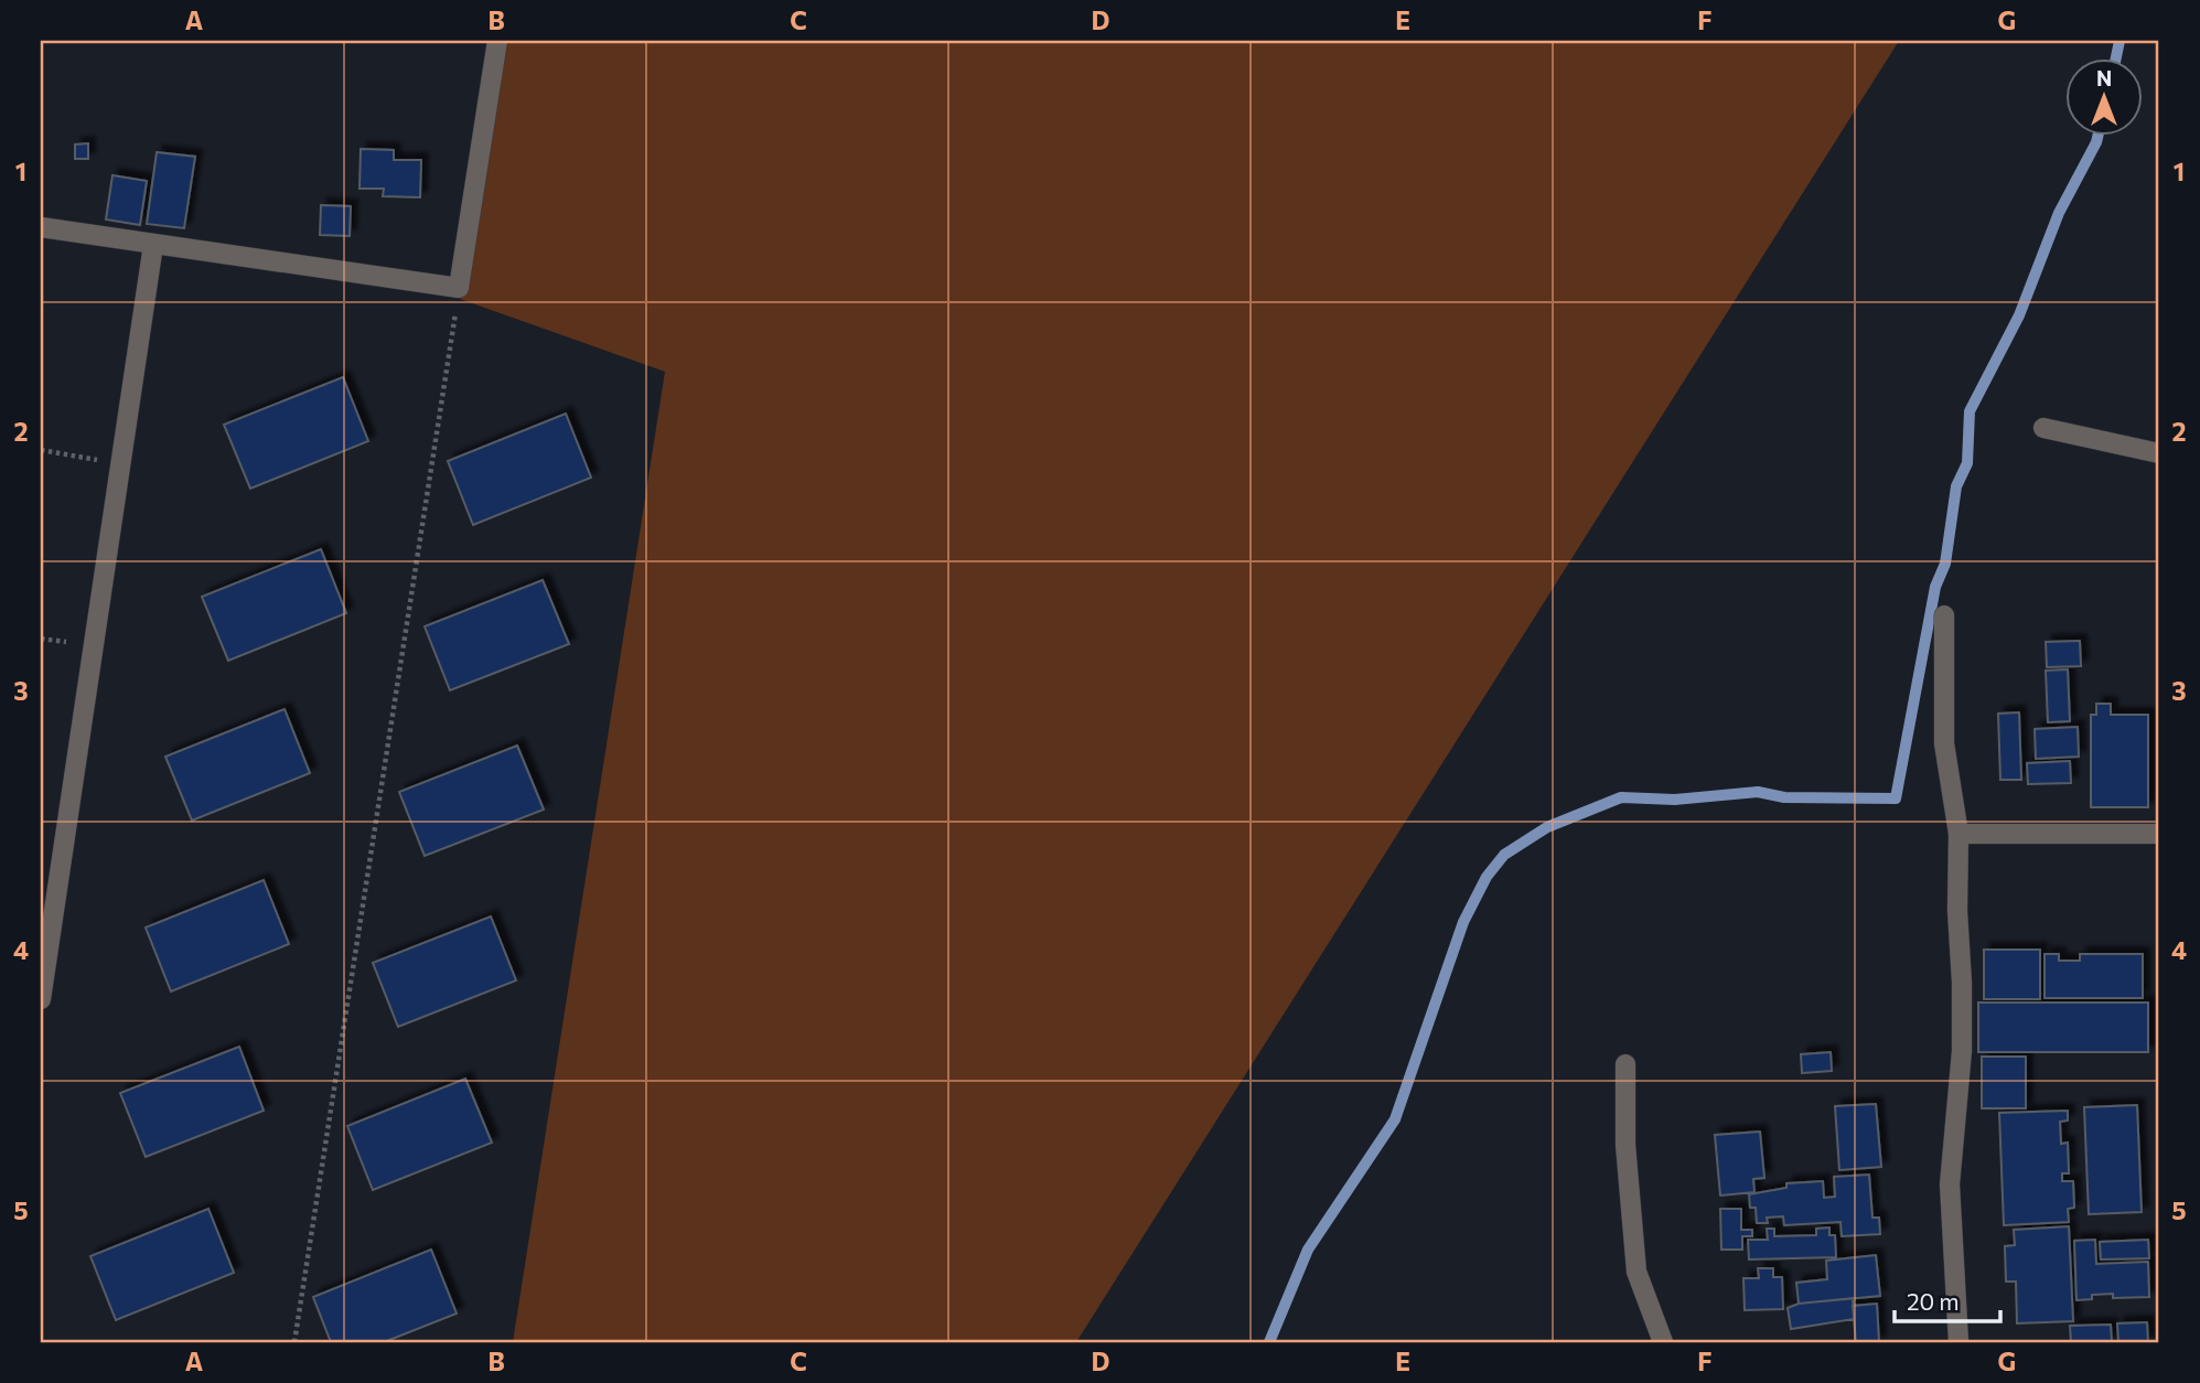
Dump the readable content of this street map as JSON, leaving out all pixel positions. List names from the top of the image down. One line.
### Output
{"scale_bar":"20 m","north":"top","grid":{"columns":["A","B","C","D","E","F","G"],"rows":["1","2","3","4","5"]}}
